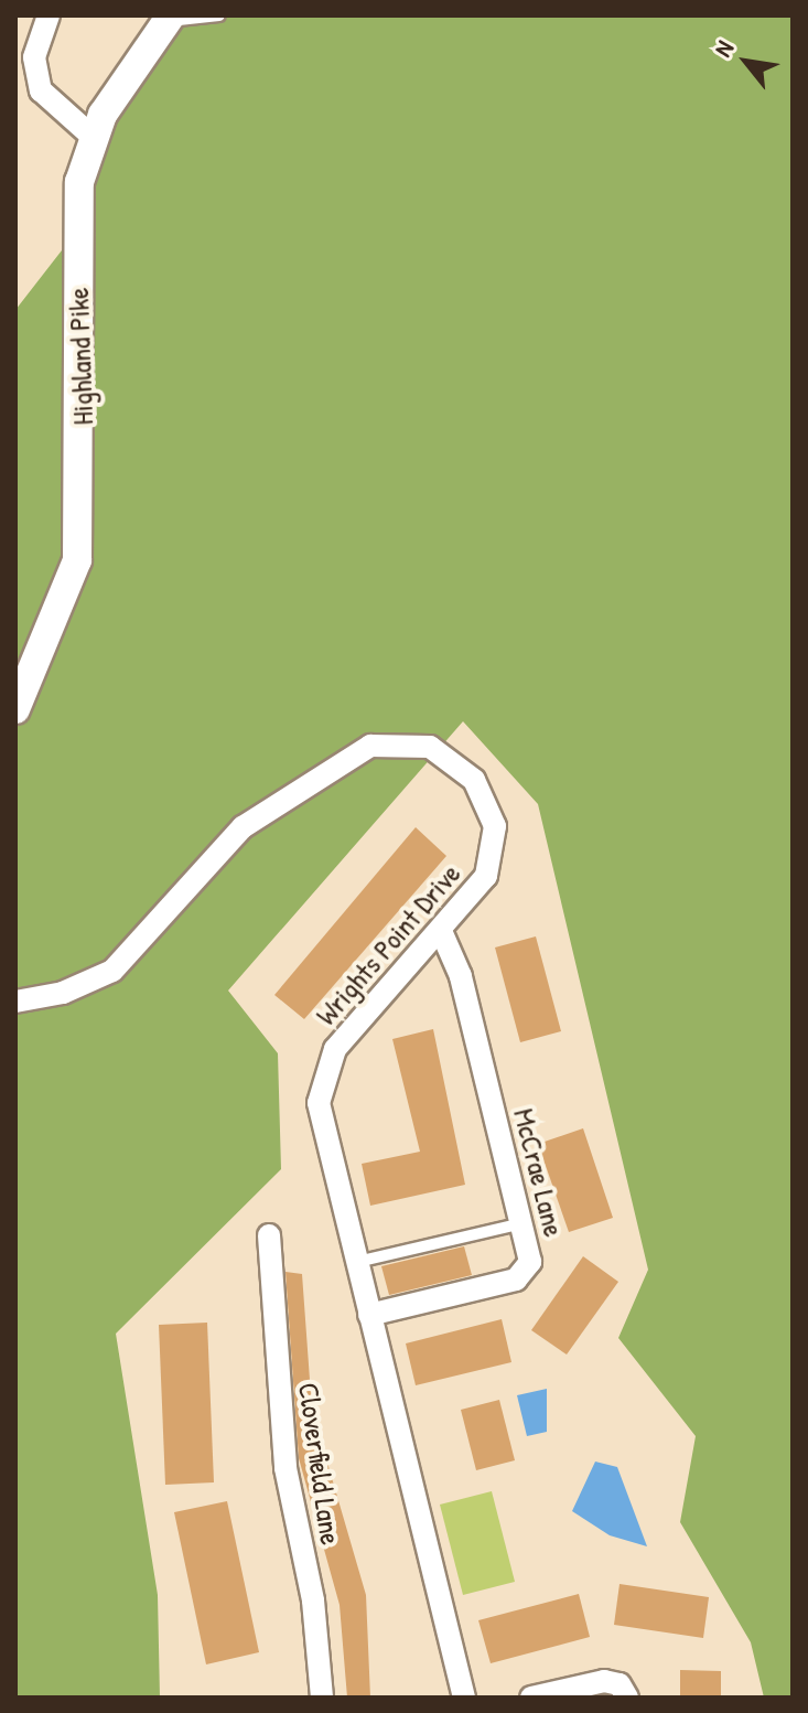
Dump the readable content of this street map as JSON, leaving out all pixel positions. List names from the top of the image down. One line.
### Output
{"streets":{"street":["Highland Pike","Wrights Point Drive","McCrae Lane","Cloverfield Lane"]},"crossings":[["Wrights Point Drive","McCrae Lane"]],"north":"top left"}
